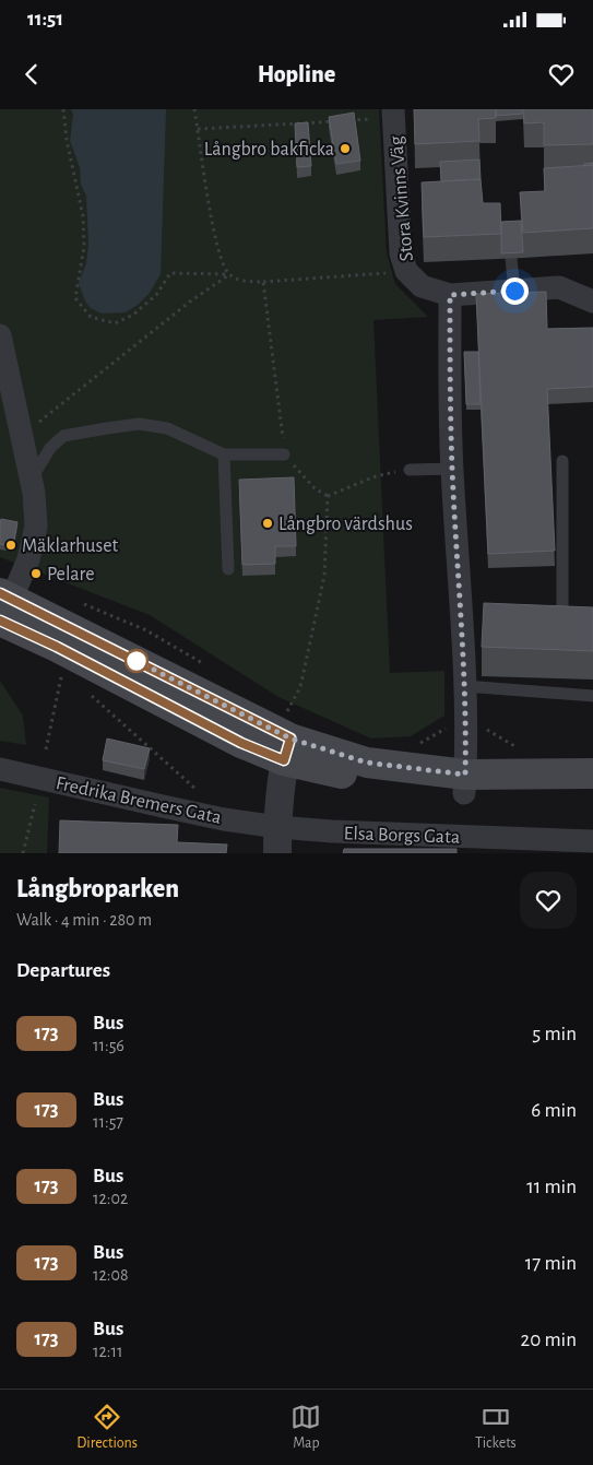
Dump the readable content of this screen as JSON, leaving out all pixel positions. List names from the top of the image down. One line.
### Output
{"streets":{"street":["Stora Kvinns Väg","Fredrika Bremers Gata","Elsa Borgs Gata"]},"crossings":[["Fredrika Bremers Gata","Elsa Borgs Gata"]],"places":["Långbro bakficka","Långbro värdshus","Mäklarhuset","Pelare"],"lines":["bus line 173"],"page":{"status":"11:51","header":"Hopline","heading":[["Långbroparken","Walk · 4 min · 280 m"],"Departures"],"list":[{"mark":"173","name":"Bus","note":"11:56","value":"5 min"},{"mark":"173","name":"Bus","note":"11:57","value":"6 min"},{"mark":"173","name":"Bus","note":"12:02","value":"11 min"},{"mark":"173","name":"Bus","note":"12:08","value":"17 min"},{"mark":"173","name":"Bus","note":"12:11","value":"20 min"}],"tabs":["Directions","Map","Tickets"]}}
